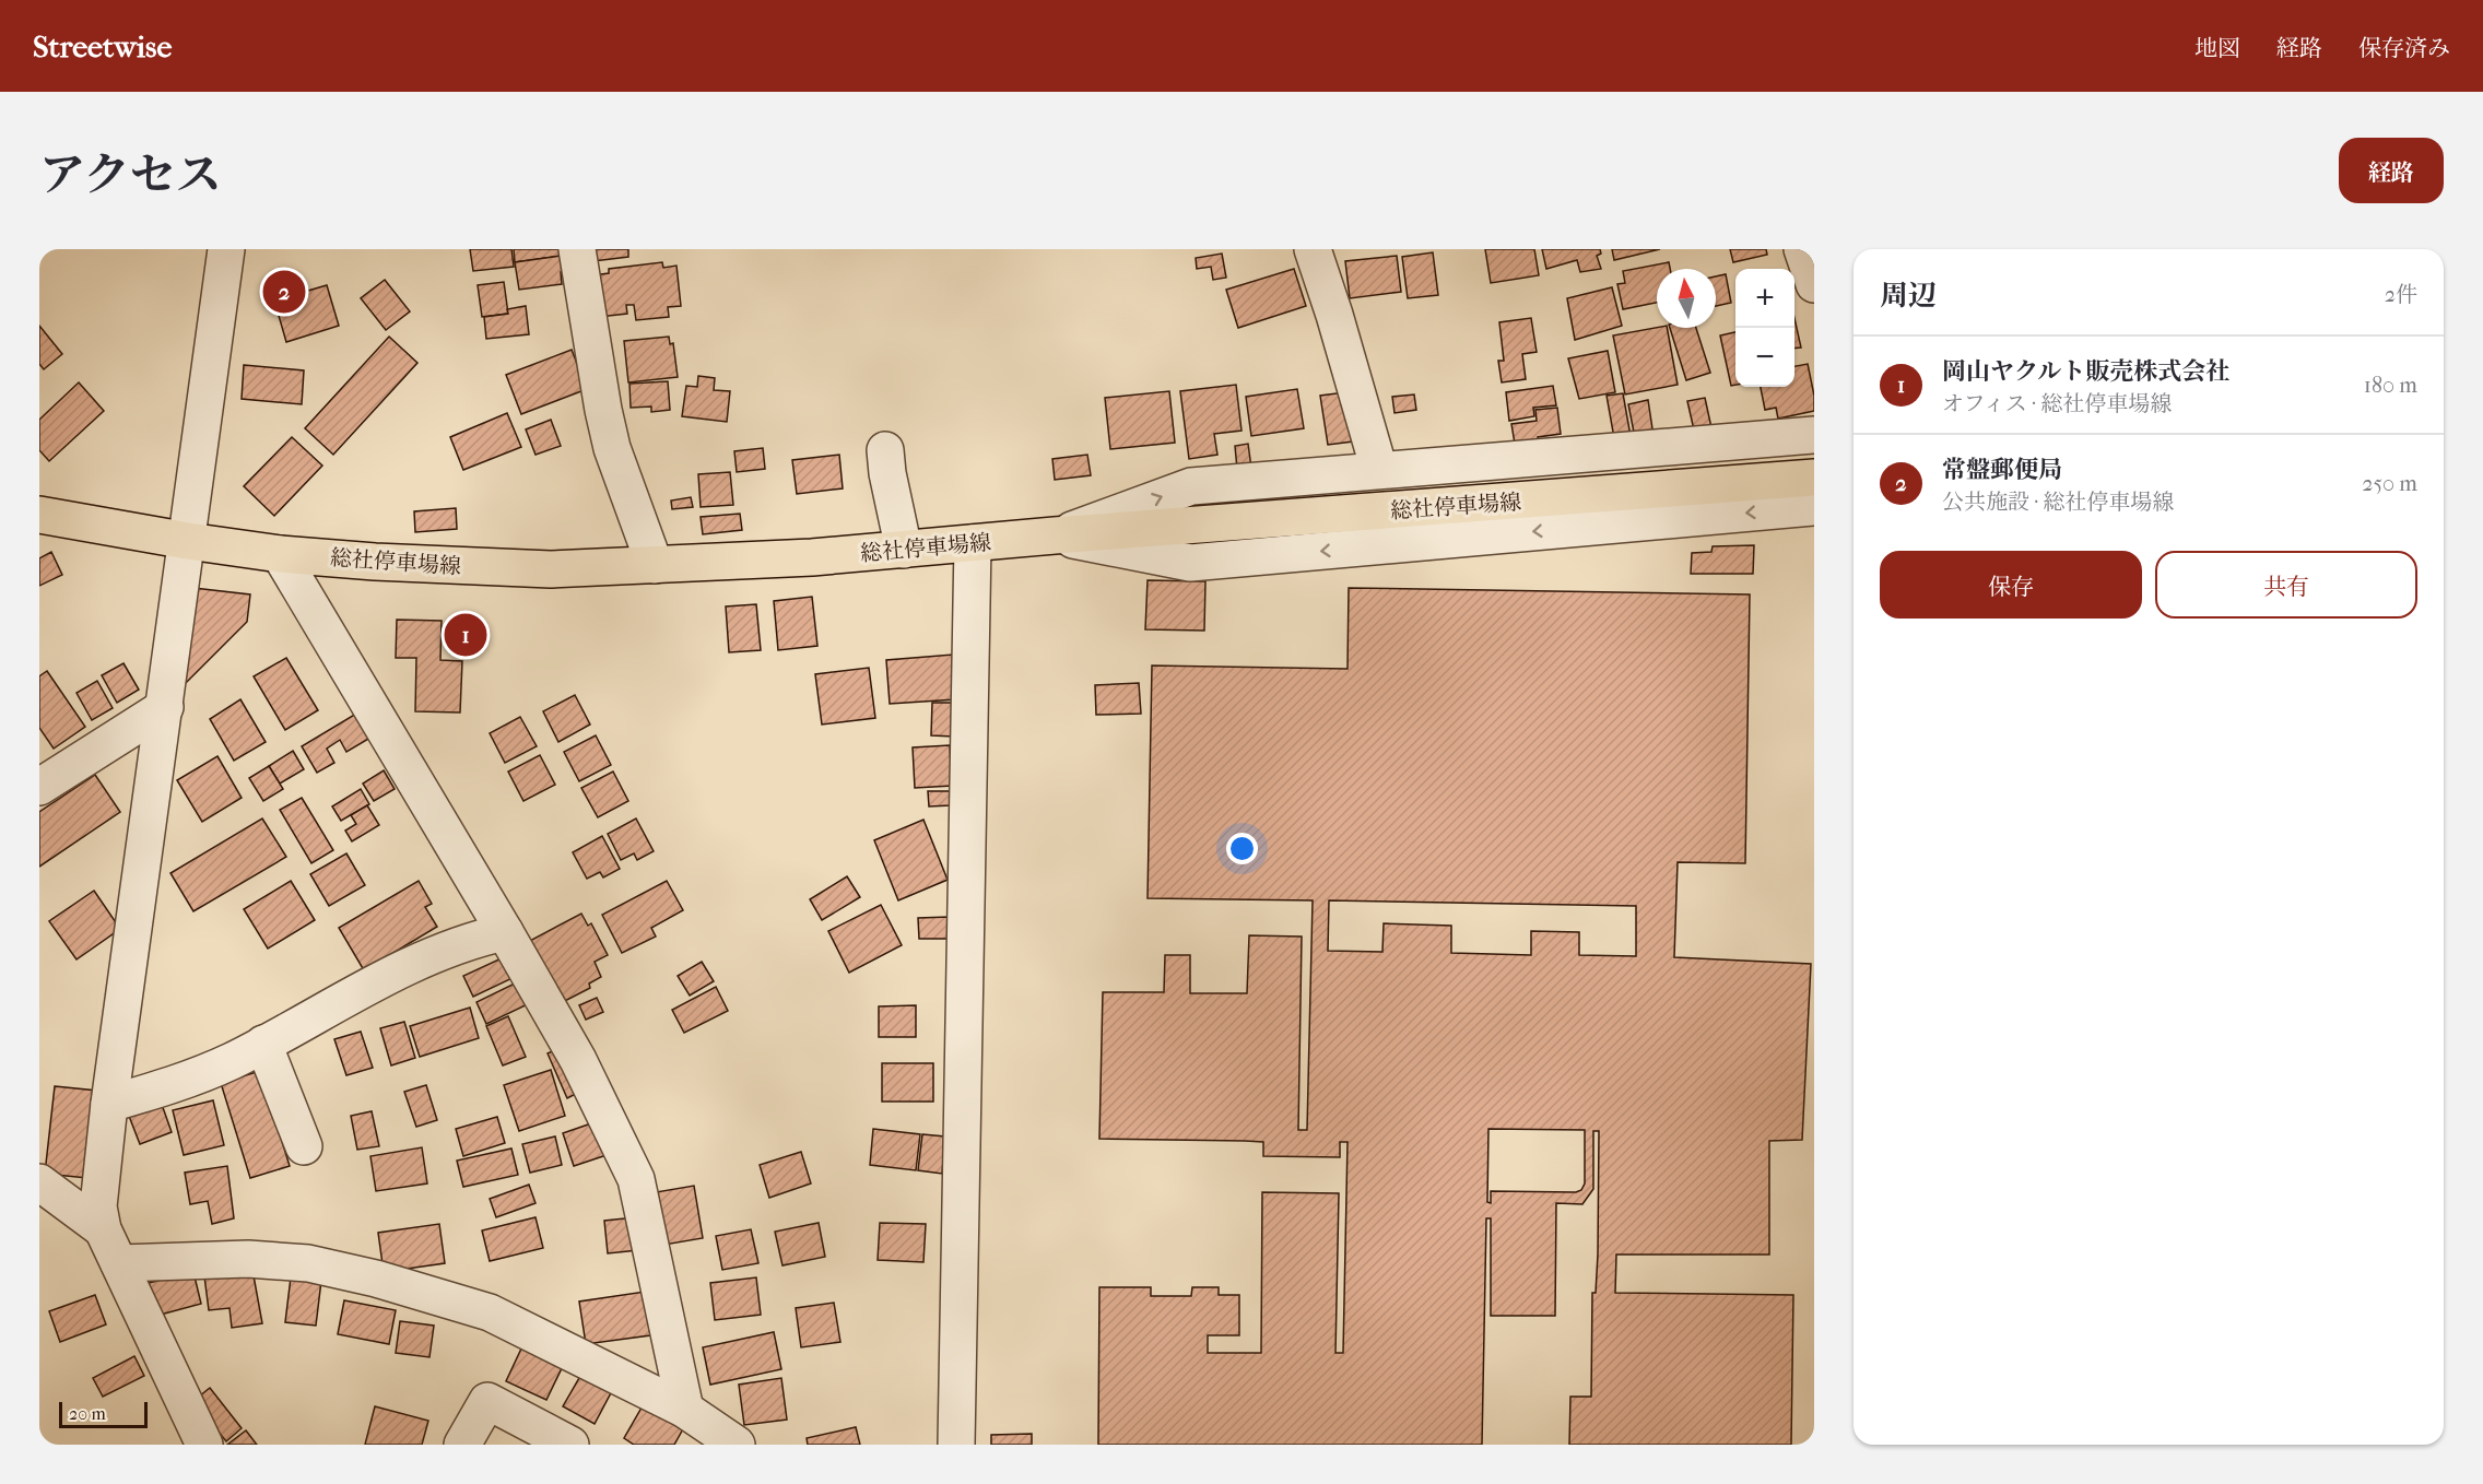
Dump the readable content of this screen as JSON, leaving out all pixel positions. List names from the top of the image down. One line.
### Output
{"streets":{"main road":["総社停車場線"]},"scale_bar":"20 m","north":"top","page":{"header":"Streetwise","nav":["地図","経路","保存済み"],"title":"アクセス","buttons":["経路",["保存","共有"]],"heading":["周辺","2件"],"pins":["2","1"],"map_buttons":["+","−"],"list":[{"mark":"1","name":"岡山ヤクルト販売株式会社","note":"オフィス · 総社停車場線","value":"180 m"},{"mark":"2","name":"常盤郵便局","note":"公共施設 · 総社停車場線","value":"250 m"}],"scale":"20 m"}}
